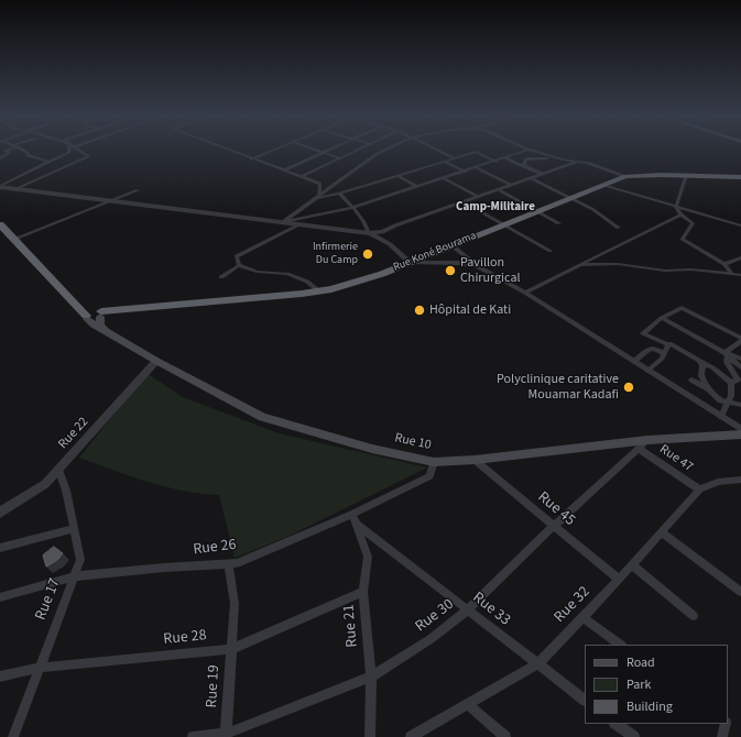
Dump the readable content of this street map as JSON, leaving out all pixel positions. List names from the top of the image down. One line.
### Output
{"streets":{"highway":["Rue Koné Bourama"],"main road":["Rue 10"],"street":["Rue 22","Rue 47","Rue 45","Rue 26","Rue 17","Rue 32","Rue 33","Rue 30","Rue 21","Rue 28","Rue 19"]},"crossings":[["Rue Koné Bourama","Rue 10"],["Rue 22","Rue 10"],["Rue 22","Rue 17"],["Rue 10","Rue 45"],["Rue 10","Rue 26"],["Rue 10","Rue 30"],["Rue 47","Rue 32"],["Rue 47","Rue 30"],["Rue 45","Rue 32"],["Rue 45","Rue 30"],["Rue 26","Rue 17"],["Rue 26","Rue 21"],["Rue 26","Rue 19"],["Rue 17","Rue 28"],["Rue 32","Rue 33"],["Rue 33","Rue 30"],["Rue 33","Rue 21"],["Rue 30","Rue 21"],["Rue 30","Rue 19"],["Rue 21","Rue 28"],["Rue 28","Rue 19"]],"districts":["Camp-Militaire"],"places":["Infirmerie Du Camp","Pavillon Chirurgical","Hôpital de Kati","Polyclinique caritative Mouamar Kadafi"],"legend":["Road","Park","Building"]}
